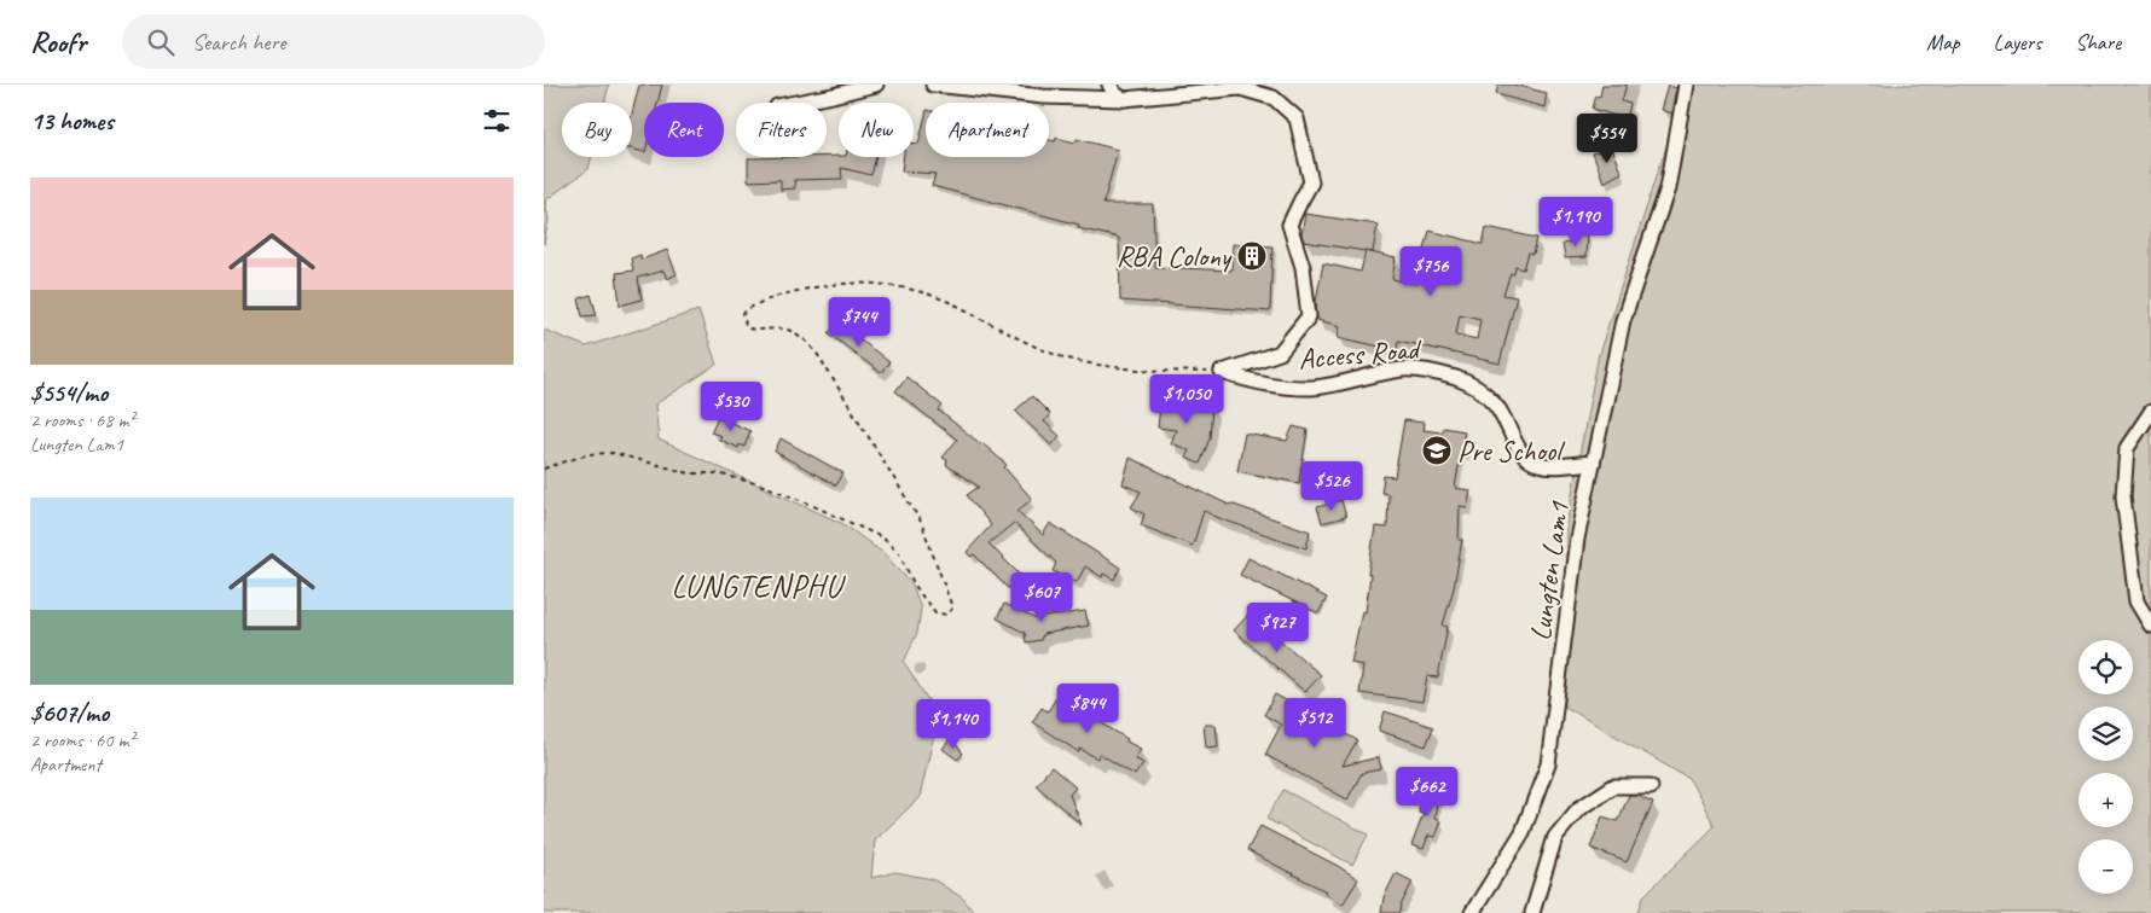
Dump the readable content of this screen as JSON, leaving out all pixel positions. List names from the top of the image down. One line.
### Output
{"streets":{"street":["Access Road","Lungten Lam1"]},"crossings":[["Access Road","Lungten Lam1"]],"districts":["LUNGTENPHU"],"places":{"building":["RBA Colony"],"school or university":["Pre School"]},"page":{"header":"Roofr","search":"Search here","nav":["Map","Layers","Share"],"heading":"13 homes","chip":["Buy","Rent","Filters","New","Apartment"],"price":["$554","$1,190","$756","$744","$1,050","$530","$526","$607","$927","$844","$512","$1,140","$662"],"list":[{"name":"$554/mo","note":"2 rooms · 68 m² · Lungten Lam1"},{"name":"$607/mo","note":"2 rooms · 60 m² · Apartment"}],"map_buttons":["+","−"]}}
